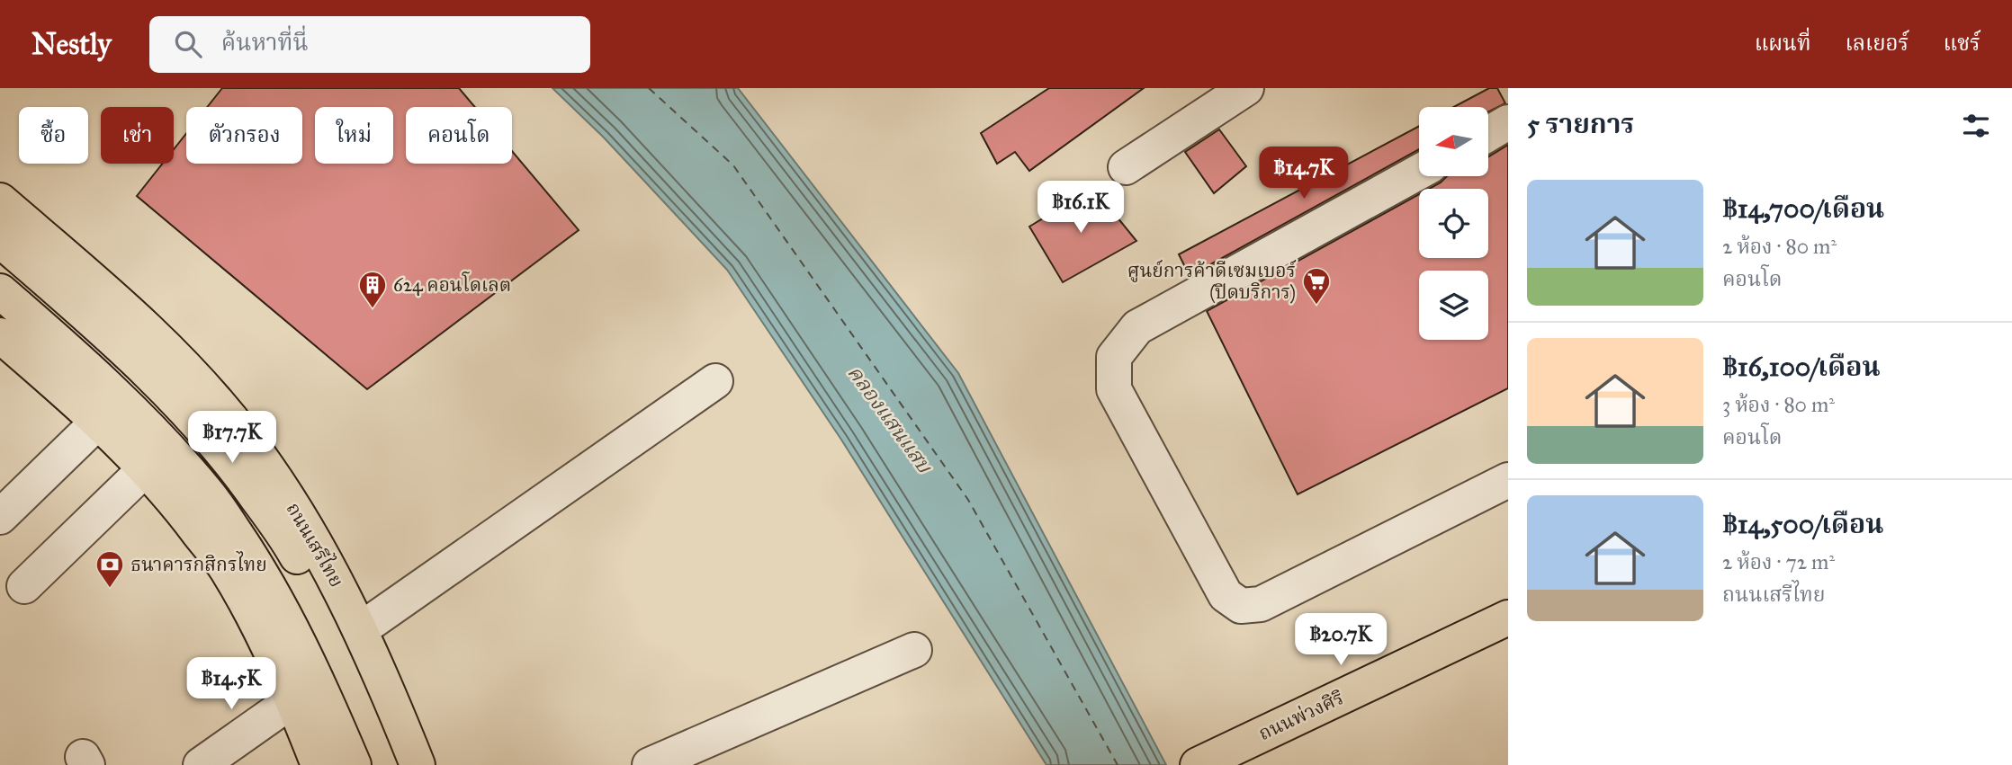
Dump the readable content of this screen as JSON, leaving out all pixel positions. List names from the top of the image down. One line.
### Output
{"streets":{"main road":["ถนนเสรีไทย","ถนนพ่วงศิริ"]},"water":["คลองแสนแสบ"],"places":{"supermarket":["ศูนย์การค้าดีเซมเบอร์ (ปิดบริการ)"],"building":["624 คอนโดเลต"],"bank":["ธนาคารกสิกรไทย"]},"north":"left","page":{"header":"Nestly","search":"ค้นหาที่นี่","nav":["แผนที่","เลเยอร์","แชร์"],"heading":"5 รายการ","chip":["ซื้อ","เช่า","ตัวกรอง","ใหม่","คอนโด"],"price":["฿14.7K","฿16.1K","฿17.7K","฿20.7K","฿14.5K"],"list":[{"name":"฿14,700/เดือน","note":"2 ห้อง · 80 m² · คอนโด"},{"name":"฿16,100/เดือน","note":"3 ห้อง · 80 m² · คอนโด"},{"name":"฿14,500/เดือน","note":"2 ห้อง · 72 m² · ถนนเสรีไทย"}]}}
